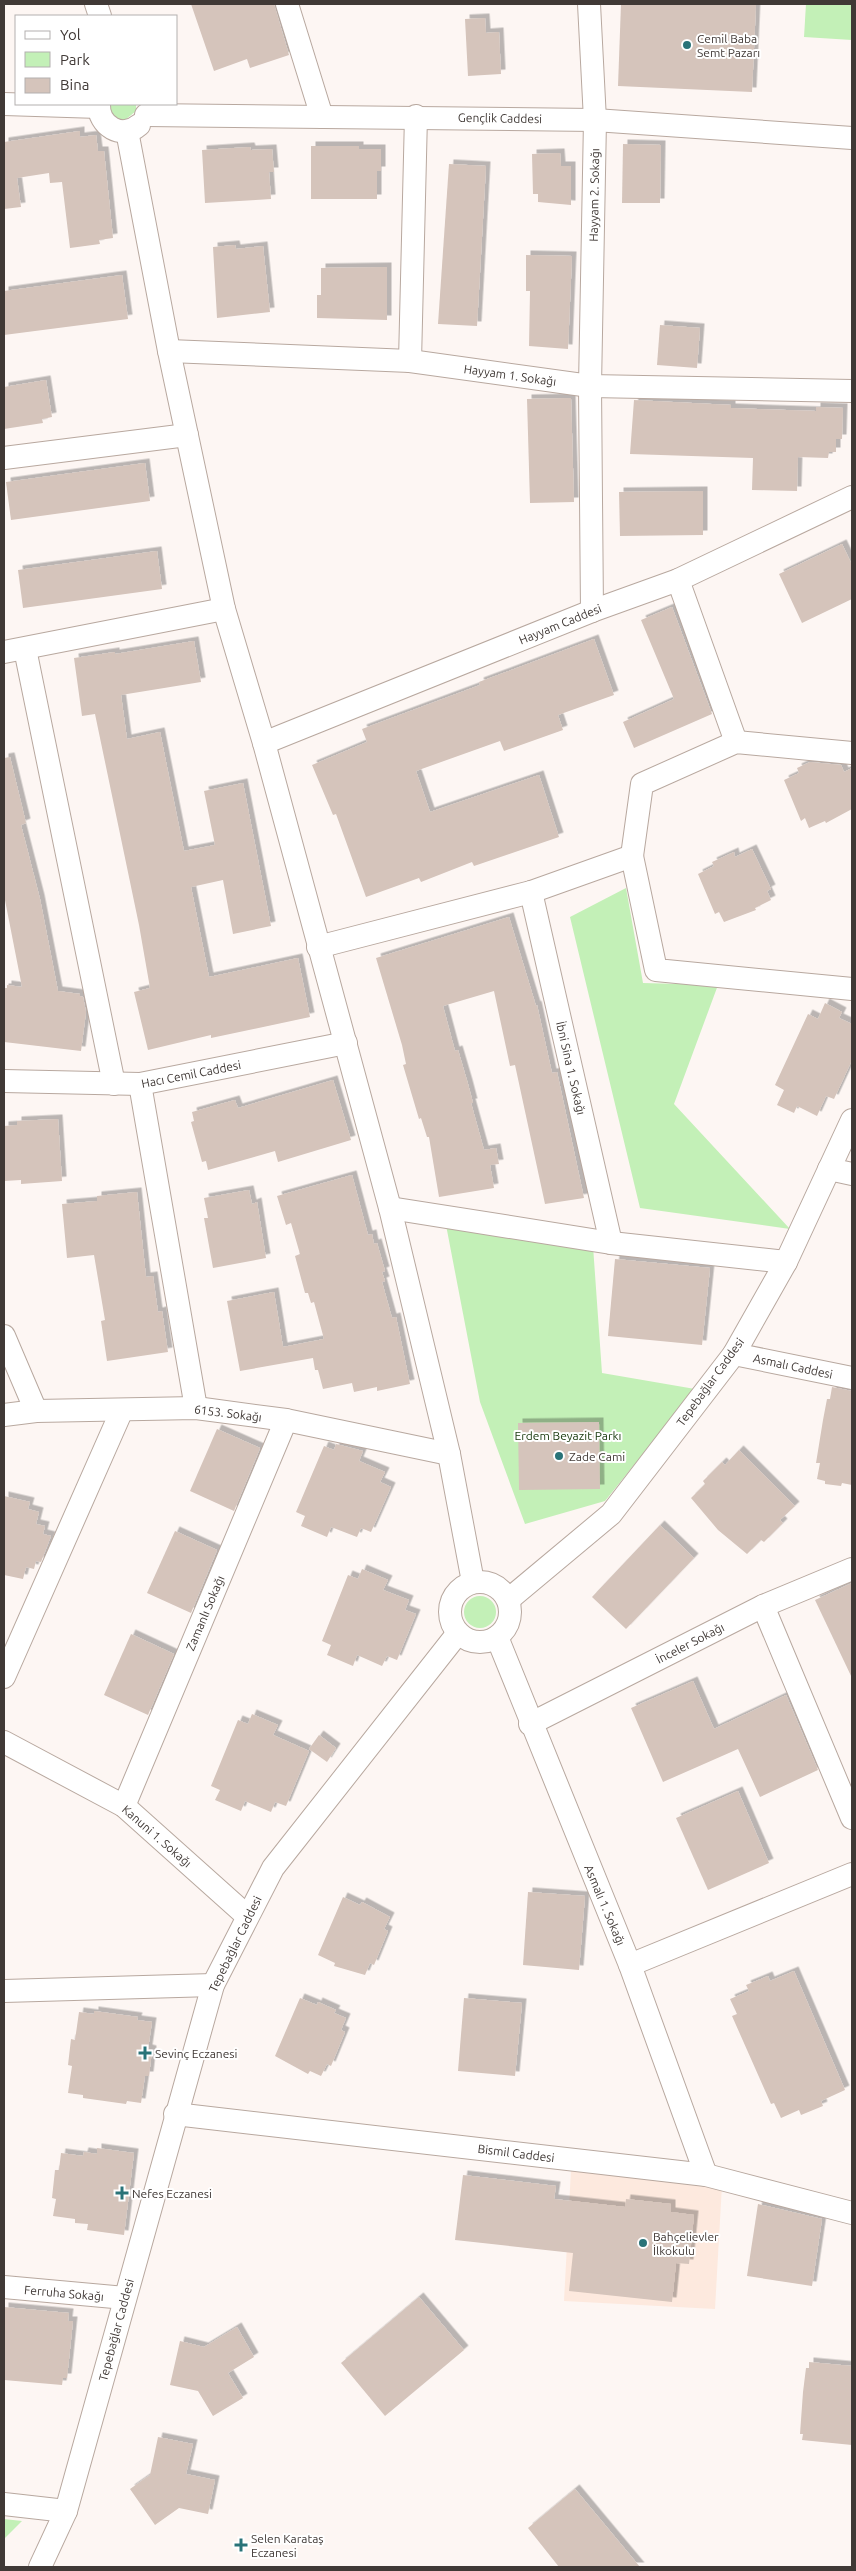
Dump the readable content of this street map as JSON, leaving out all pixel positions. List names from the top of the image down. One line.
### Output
{"streets":{"street":["Gençlik Caddesi","Hayyam 2. Sokağı","Hayyam 1. Sokağı","Hayyam Caddesi","İbni Sina 1. Sokağı","Hacı Cemil Caddesi","Asmalı Caddesi","Tepebağlar Caddesi","6153. Sokağı","Zamanlı Sokağı","İnceler Sokağı","Kanuni 1. Sokağı","Asmalı 1. Sokağı","Bismil Caddesi","Ferruha Sokağı"]},"crossings":[["Gençlik Caddesi","Hayyam 2. Sokağı"],["Hayyam 2. Sokağı","Hayyam 1. Sokağı"],["Hayyam 2. Sokağı","Hayyam Caddesi"],["Asmalı Caddesi","Tepebağlar Caddesi"],["Tepebağlar Caddesi","Kanuni 1. Sokağı"],["Tepebağlar Caddesi","Asmalı 1. Sokağı"],["Tepebağlar Caddesi","Bismil Caddesi"],["Tepebağlar Caddesi","Ferruha Sokağı"],["6153. Sokağı","Zamanlı Sokağı"],["Zamanlı Sokağı","Kanuni 1. Sokağı"],["İnceler Sokağı","Asmalı 1. Sokağı"],["Asmalı 1. Sokağı","Bismil Caddesi"]],"parks":["Erdem Beyazit Parkı"],"places":{"other":["Cemil Baba Semt Pazarı","Zade Cami","Bahçelievler İlkokulu"],"health":["Sevinç Eczanesi","Nefes Eczanesi","Selen Karataş Eczanesi"]},"legend":["Yol","Park","Bina"]}
